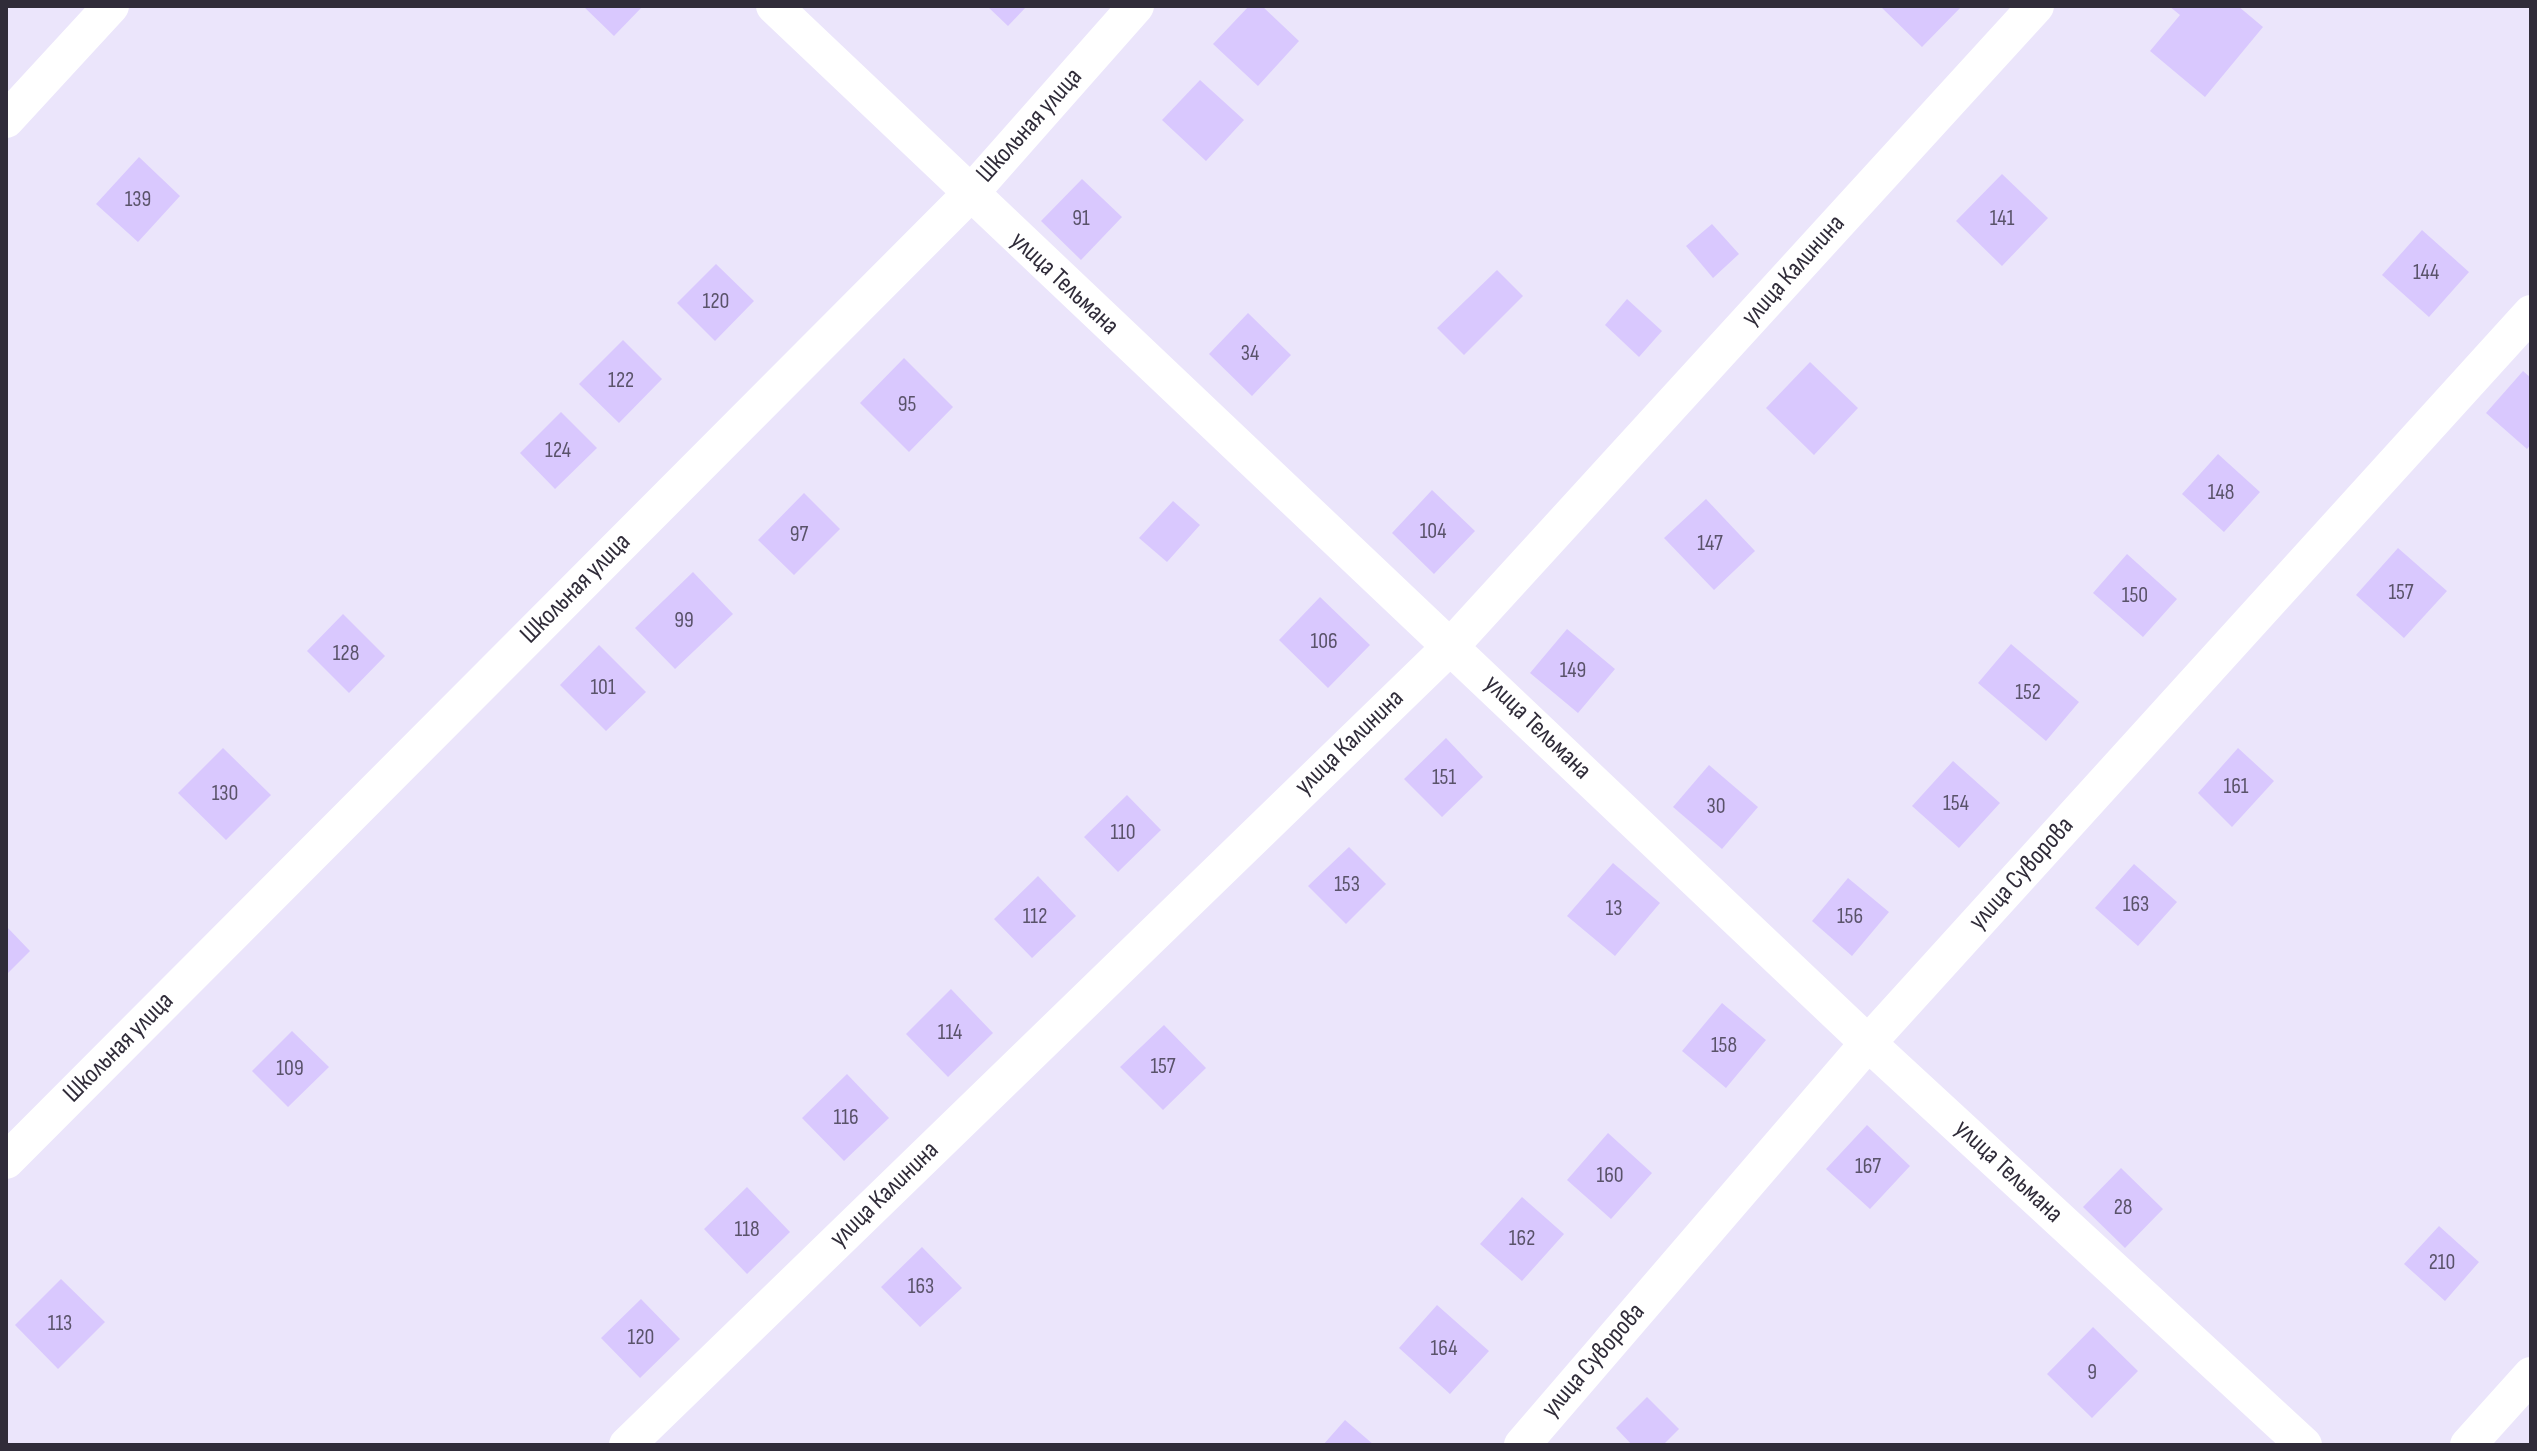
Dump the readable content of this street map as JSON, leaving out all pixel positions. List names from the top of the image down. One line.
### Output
{"streets":{"street":["Школьная улица","улица Калинина","улица Тельмана","улица Суворова"]},"crossings":[["Школьная улица","улица Тельмана"],["улица Калинина","улица Тельмана"],["улица Тельмана","улица Суворова"]],"house_numbers":["139","91","141","144","120","34","122","95","124","148","104","97","147","157","150","99","106","128","149","101","152","151","161","130","154","30","110","153","163","13","112","156","114","158","157","109","116","167","160","28","118","162","210","163","113","120","164","9"]}
